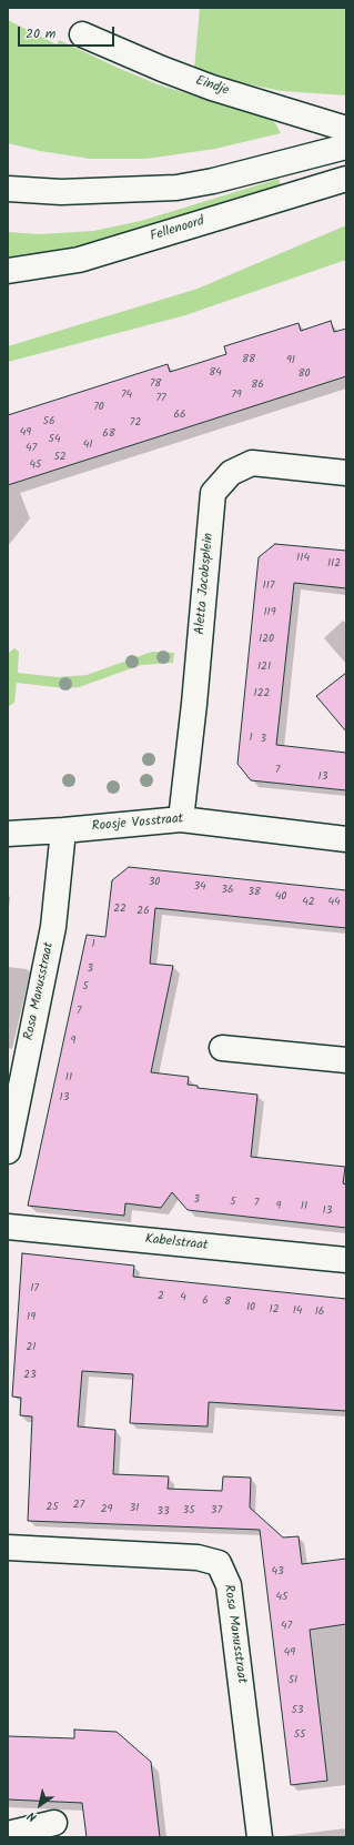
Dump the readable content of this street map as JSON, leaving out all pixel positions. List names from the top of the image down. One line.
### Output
{"streets":{"street":["Eindje","Fellenoord","Aletta Jacobsplein","Roosje Vosstraat","Rosa Manusstraat","Kabelstraat"]},"crossings":[["Aletta Jacobsplein","Roosje Vosstraat"],["Roosje Vosstraat","Rosa Manusstraat"]],"house_numbers":["88","91","84","80","78","86","74","79","77","70","66","56","72","49","68","54","41","47","52","45","114","112","117","119","120","121","122","1","3","7","13","30","34","36","38","40","42","44","22","26","1","3","5","7","9","11","13","3","5","7","9","11","13","17","2","4","6","8","10","12","14","16","19","21","23","27","25","31","29","35","37","33","43","45","47","49","51","53","55"],"scale_bar":"20 m","north":"bottom left"}
